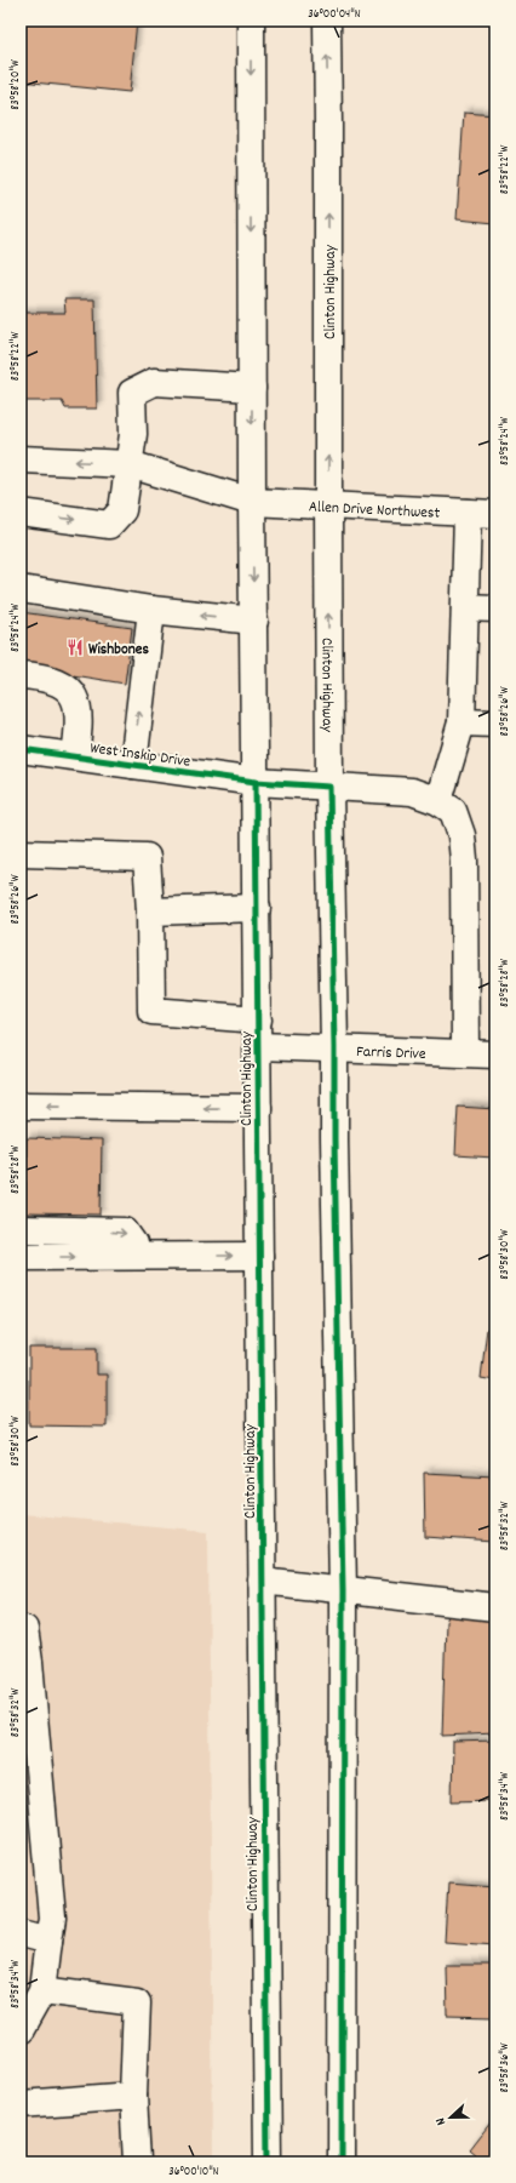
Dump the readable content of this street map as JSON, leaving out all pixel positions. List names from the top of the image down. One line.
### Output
{"streets":{"main road":["Clinton Highway","Allen Drive Northwest","West Inskip Drive","Farris Drive"]},"crossings":[["Clinton Highway","Allen Drive Northwest"],["Clinton Highway","West Inskip Drive"],["Clinton Highway","Farris Drive"]],"places":{"restaurant":["Wishbones"]},"north":"left","coordinates":["36°00'04\"N","83°58'20\"W","83°58'22\"W","83°58'24\"W","83°58'26\"W","83°58'28\"W","83°58'30\"W","83°58'32\"W","83°58'34\"W","83°58'36\"W","36°00'10\"N"]}
